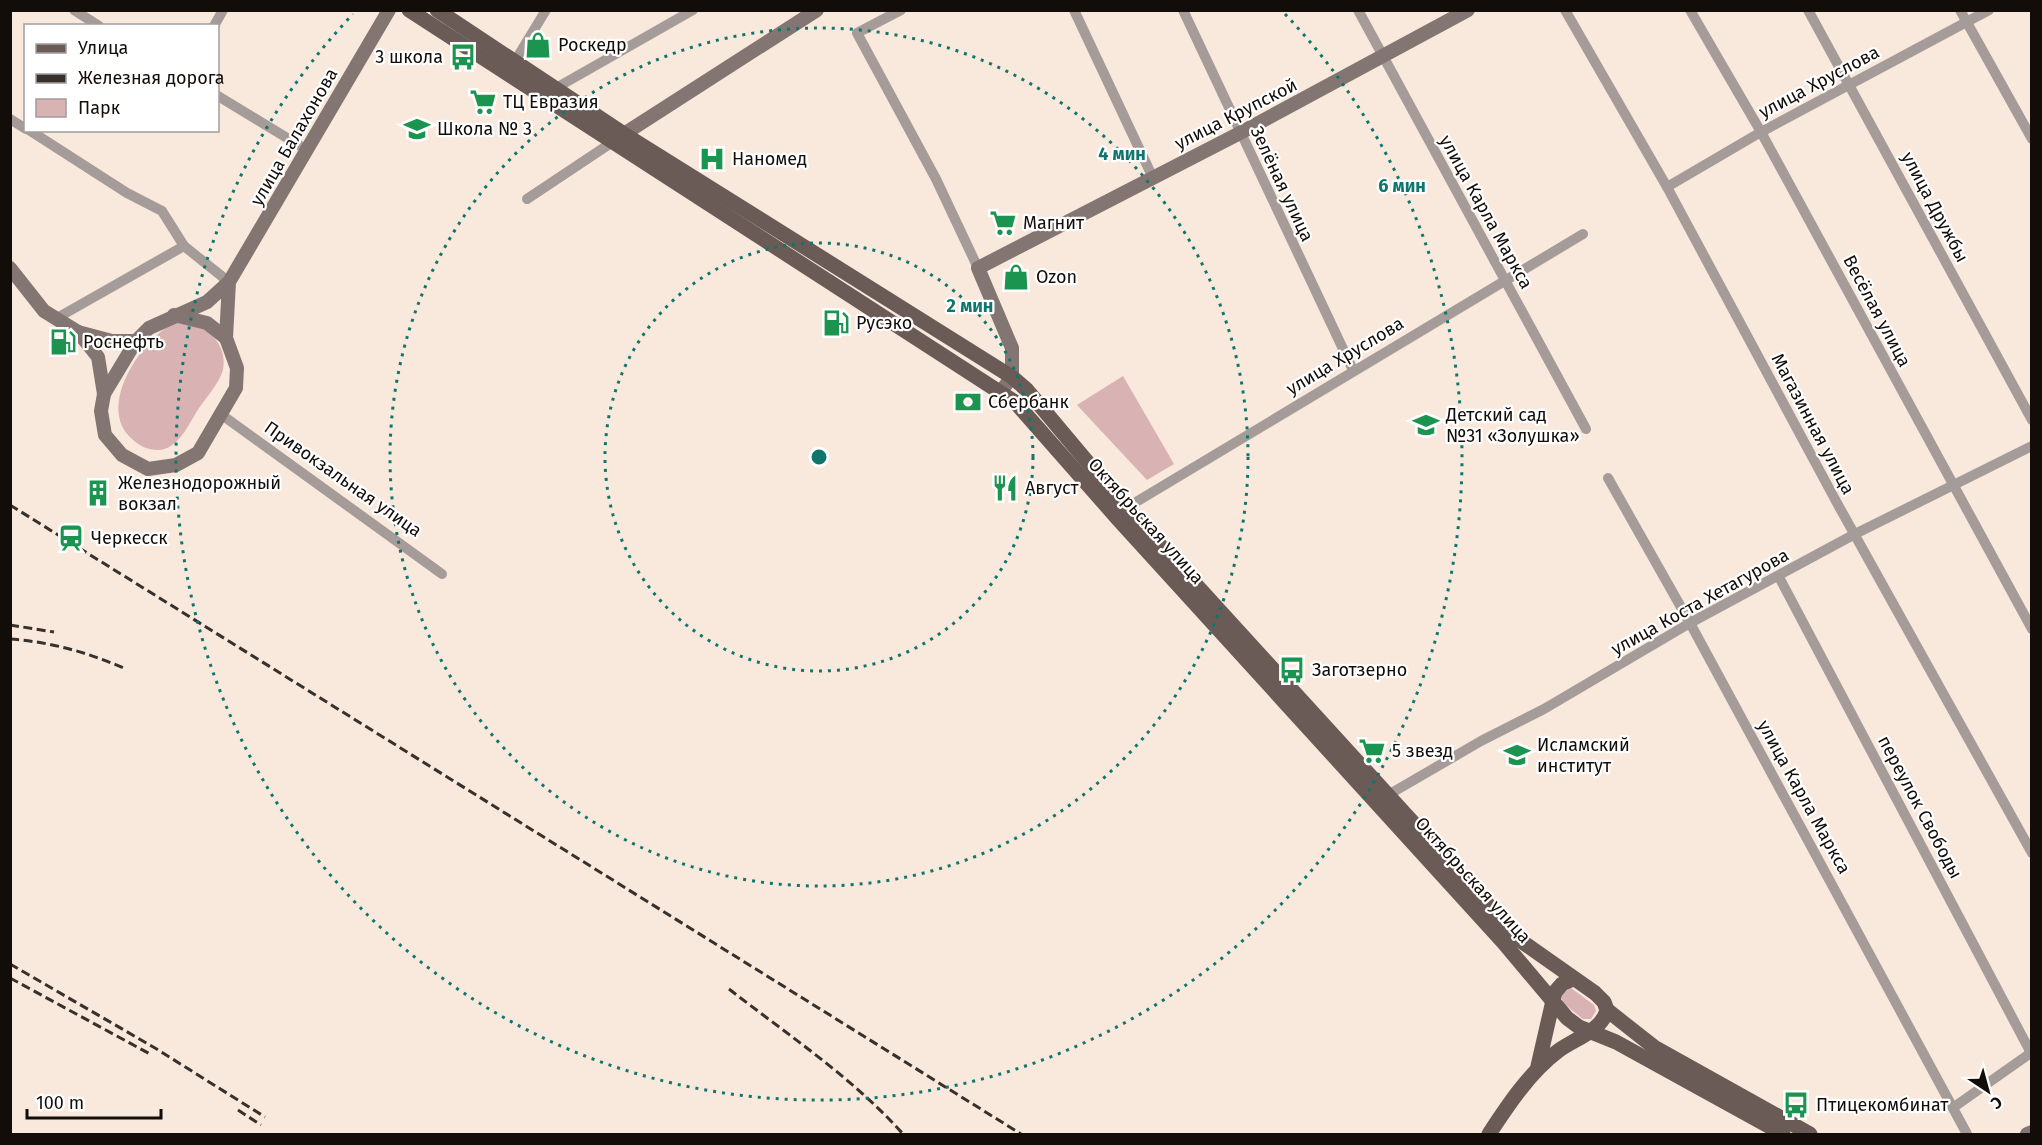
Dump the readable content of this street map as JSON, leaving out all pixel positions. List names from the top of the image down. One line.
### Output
{"streets":{"main road":["Октябрьская улица"],"street":["улица Хруслова","улица Крупской","улица Балахонова","Зелёная улица","улица Дружбы","улица Карла Маркса","Весёлая улица","Магазинная улица","Привокзальная улица","улица Коста Хетагурова","переулок Свободы"]},"crossings":[["улица Хруслова","Зелёная улица"],["улица Хруслова","улица Дружбы"],["улица Хруслова","улица Карла Маркса"],["улица Хруслова","Весёлая улица"],["улица Хруслова","Магазинная улица"],["улица Хруслова","Октябрьская улица"],["улица Крупской","Зелёная улица"],["улица Крупской","улица Карла Маркса"],["улица Балахонова","Привокзальная улица"],["улица Карла Маркса","улица Коста Хетагурова"],["Весёлая улица","улица Коста Хетагурова"],["Магазинная улица","улица Коста Хетагурова"],["Октябрьская улица","улица Коста Хетагурова"],["улица Коста Хетагурова","переулок Свободы"]],"places":{"shop":["Роскедр","Ozon"],"bus stop":["3 школа","Заготзерно","Птицекомбинат"],"supermarket":["ТЦ Евразия","Магнит","5 звезд"],"school or university":["Школа № 3","Детский сад №31 «Золушка»","Исламский институт"],"hospital":["Наномед"],"fuel station":["Русэко","Роснефть"],"bank":["Сбербанк"],"restaurant":["Август"],"building":["Железнодорожный вокзал"],"station":["Черкесск"]},"legend":["Улица","Железная дорога","Парк"],"scale_bar":"100 m","north":"bottom right","rings":["4 мин","6 мин","2 мин"]}
